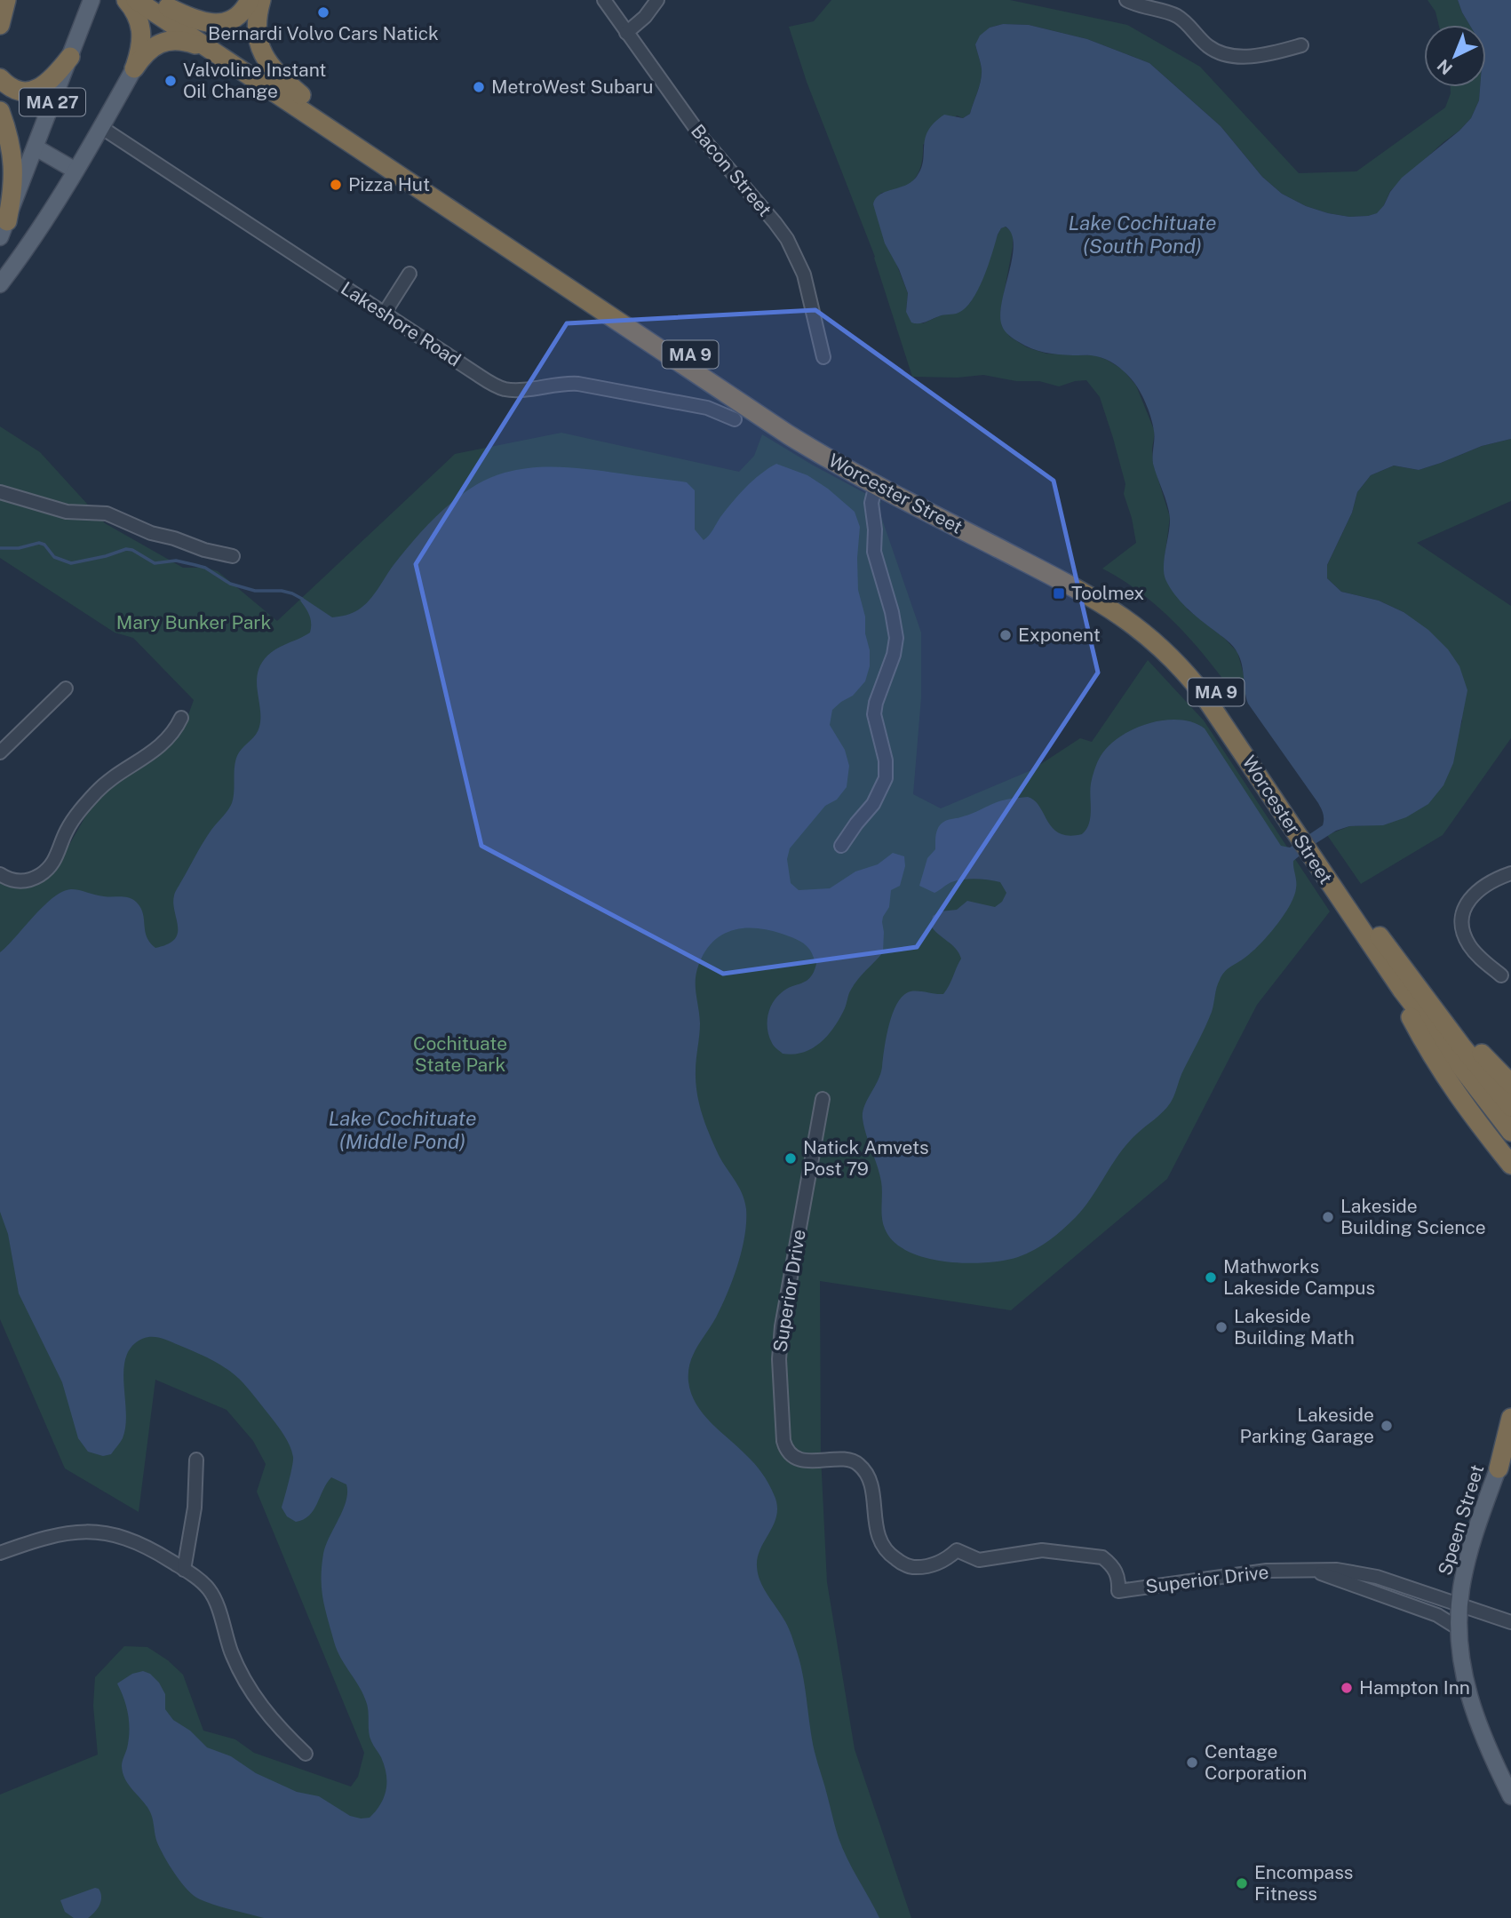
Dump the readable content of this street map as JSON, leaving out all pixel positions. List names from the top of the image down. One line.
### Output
{"streets":{"highway":["MA 9","Worcester Street"],"main road":["MA 27","Speen Street"],"street":["Bacon Street","Lakeshore Road","Superior Drive"]},"crossings":[["Superior Drive","Speen Street"]],"water":["Lake Cochituate (South Pond)","Lake Cochituate (Middle Pond)"],"parks":["Mary Bunker Park","Cochituate State Park"],"places":{"other":["Bernardi Volvo Cars Natick","Valvoline Instant Oil Change","MetroWest Subaru","Pizza Hut","Exponent","Natick Amvets Post 79","Lakeside Building Science","Mathworks Lakeside Campus","Lakeside Building Math","Lakeside Parking Garage","Hampton Inn","Centage Corporation","Encompass Fitness"],"transit":["Toolmex"]},"north":"bottom left"}
